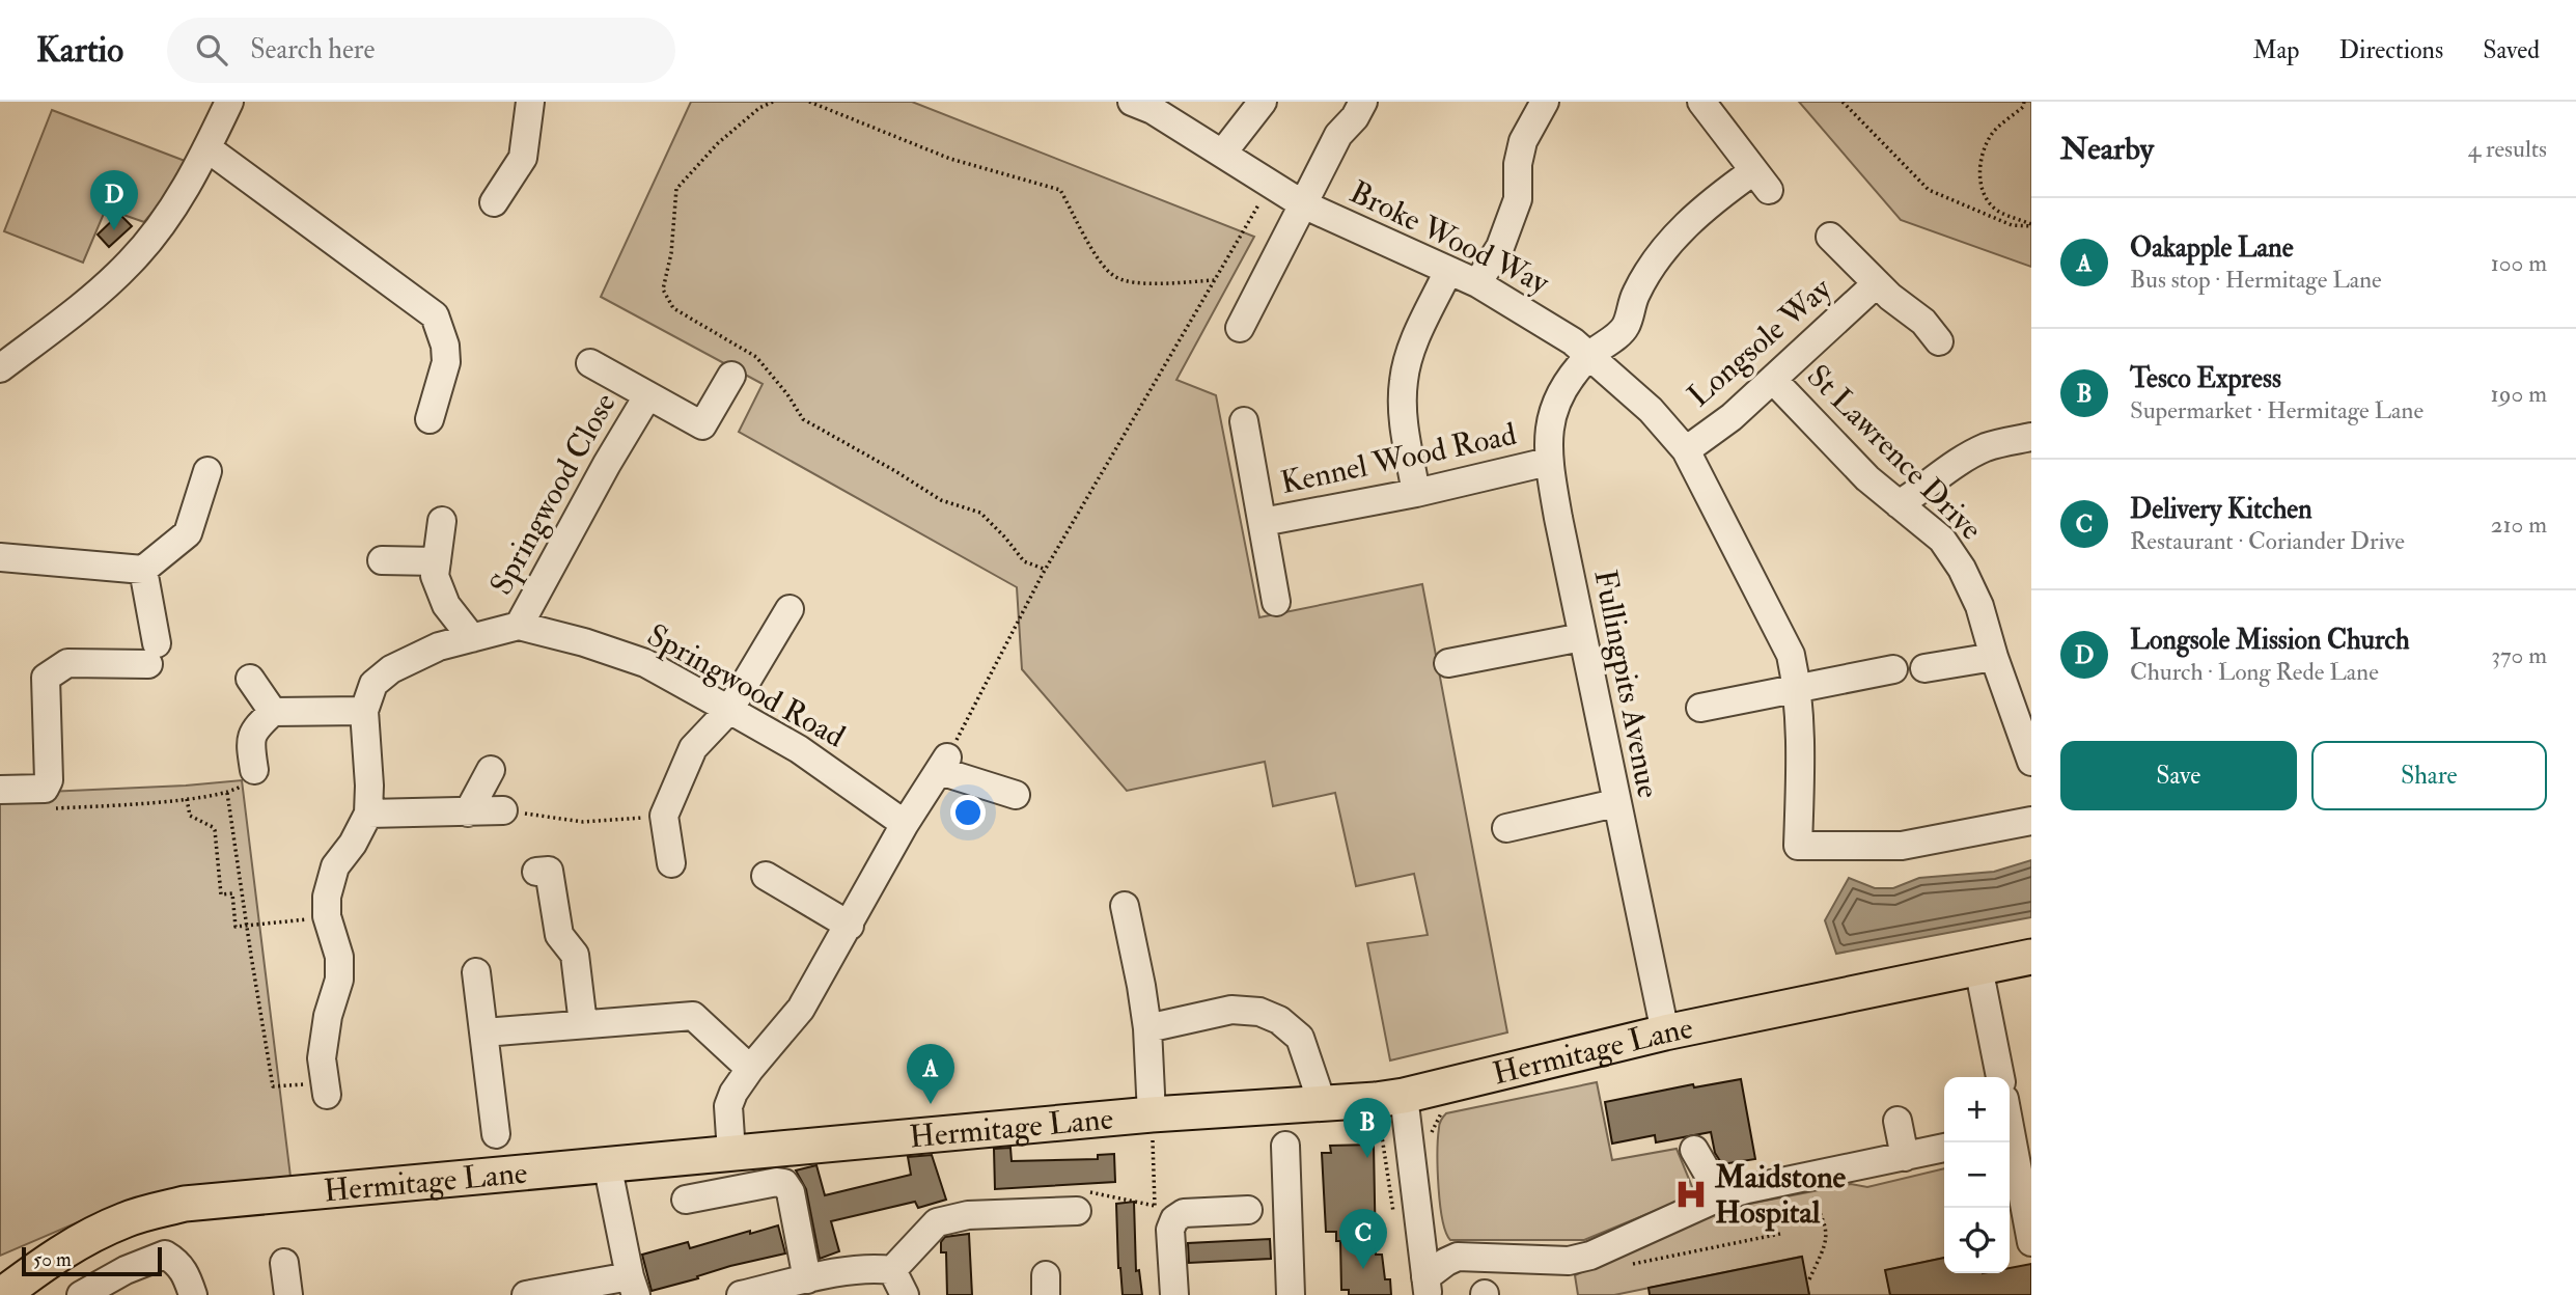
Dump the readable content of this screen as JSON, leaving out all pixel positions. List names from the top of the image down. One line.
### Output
{"streets":{"main road":["Hermitage Lane"],"street":["Broke Wood Way","Longsole Way","St Lawrence Drive","Kennel Wood Road","Springwood Close","Fullingpits Avenue","Springwood Road"]},"crossings":[["Broke Wood Way","Longsole Way"],["Broke Wood Way","Fullingpits Avenue"],["Longsole Way","St Lawrence Drive"],["Kennel Wood Road","Fullingpits Avenue"],["Springwood Close","Springwood Road"],["Fullingpits Avenue","Hermitage Lane"]],"places":{"hospital":["Maidstone Hospital"]},"scale_bar":"50 m","page":{"header":"Kartio","search":"Search here","nav":["Map","Directions","Saved"],"heading":["Nearby","4 results"],"pins":["D","A","B","C"],"list":[{"mark":"A","name":"Oakapple Lane","note":"Bus stop · Hermitage Lane","value":"100 m"},{"mark":"B","name":"Tesco Express","note":"Supermarket · Hermitage Lane","value":"190 m"},{"mark":"C","name":"Delivery Kitchen","note":"Restaurant · Coriander Drive","value":"210 m"},{"mark":"D","name":"Longsole Mission Church","note":"Church · Long Rede Lane","value":"370 m"}],"buttons":["Save","Share"],"map_buttons":["+","−"],"scale":"50 m"}}
